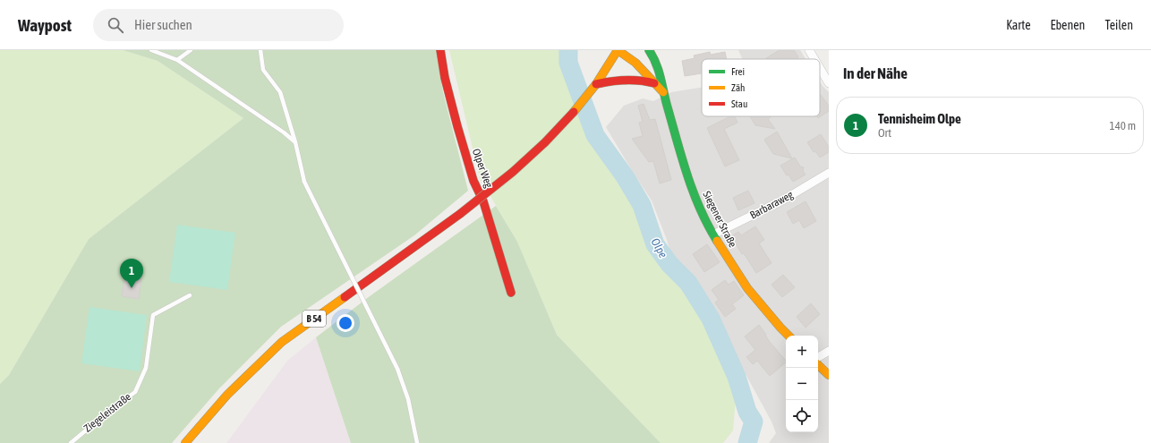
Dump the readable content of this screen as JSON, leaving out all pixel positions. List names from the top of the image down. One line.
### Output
{"streets":{"street":["Olper Weg","Barbaraweg","Siegener Straße","B 54"],"lane":["Ziegeleistraße"]},"crossings":[["Barbaraweg","Siegener Straße"]],"water":["Olpe"],"legend":["Frei","Zäh","Stau"],"page":{"header":"Waypost","search":"Hier suchen","nav":["Karte","Ebenen","Teilen"],"heading":"In der Nähe","list":[{"mark":"1","name":"Tennisheim Olpe","note":"Ort","value":"140 m"}],"pins":"1","map_buttons":["+","−"]}}
